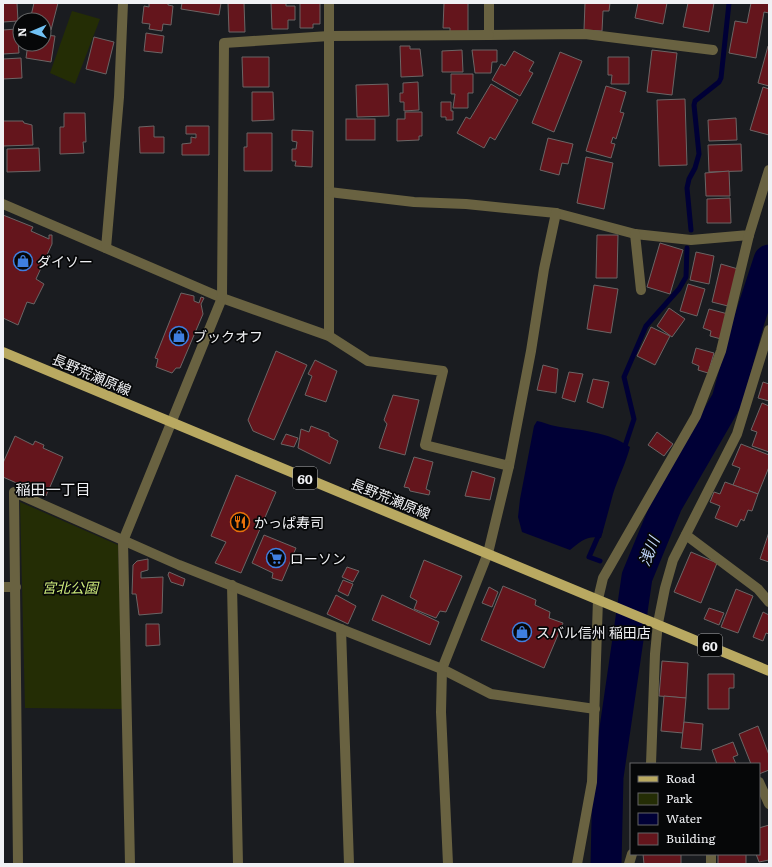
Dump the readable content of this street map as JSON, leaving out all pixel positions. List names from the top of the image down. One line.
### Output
{"streets":{"main road":["長野荒瀬原線","60"]},"districts":["稲田一丁目"],"water":["浅川"],"parks":["宮北公園"],"places":{"shop":["ダイソー","ブックオフ","スバル信州 稲田店"],"restaurant":["かっぱ寿司"],"supermarket":["ローソン"]},"legend":["Road","Park","Water","Building"],"north":"left"}
